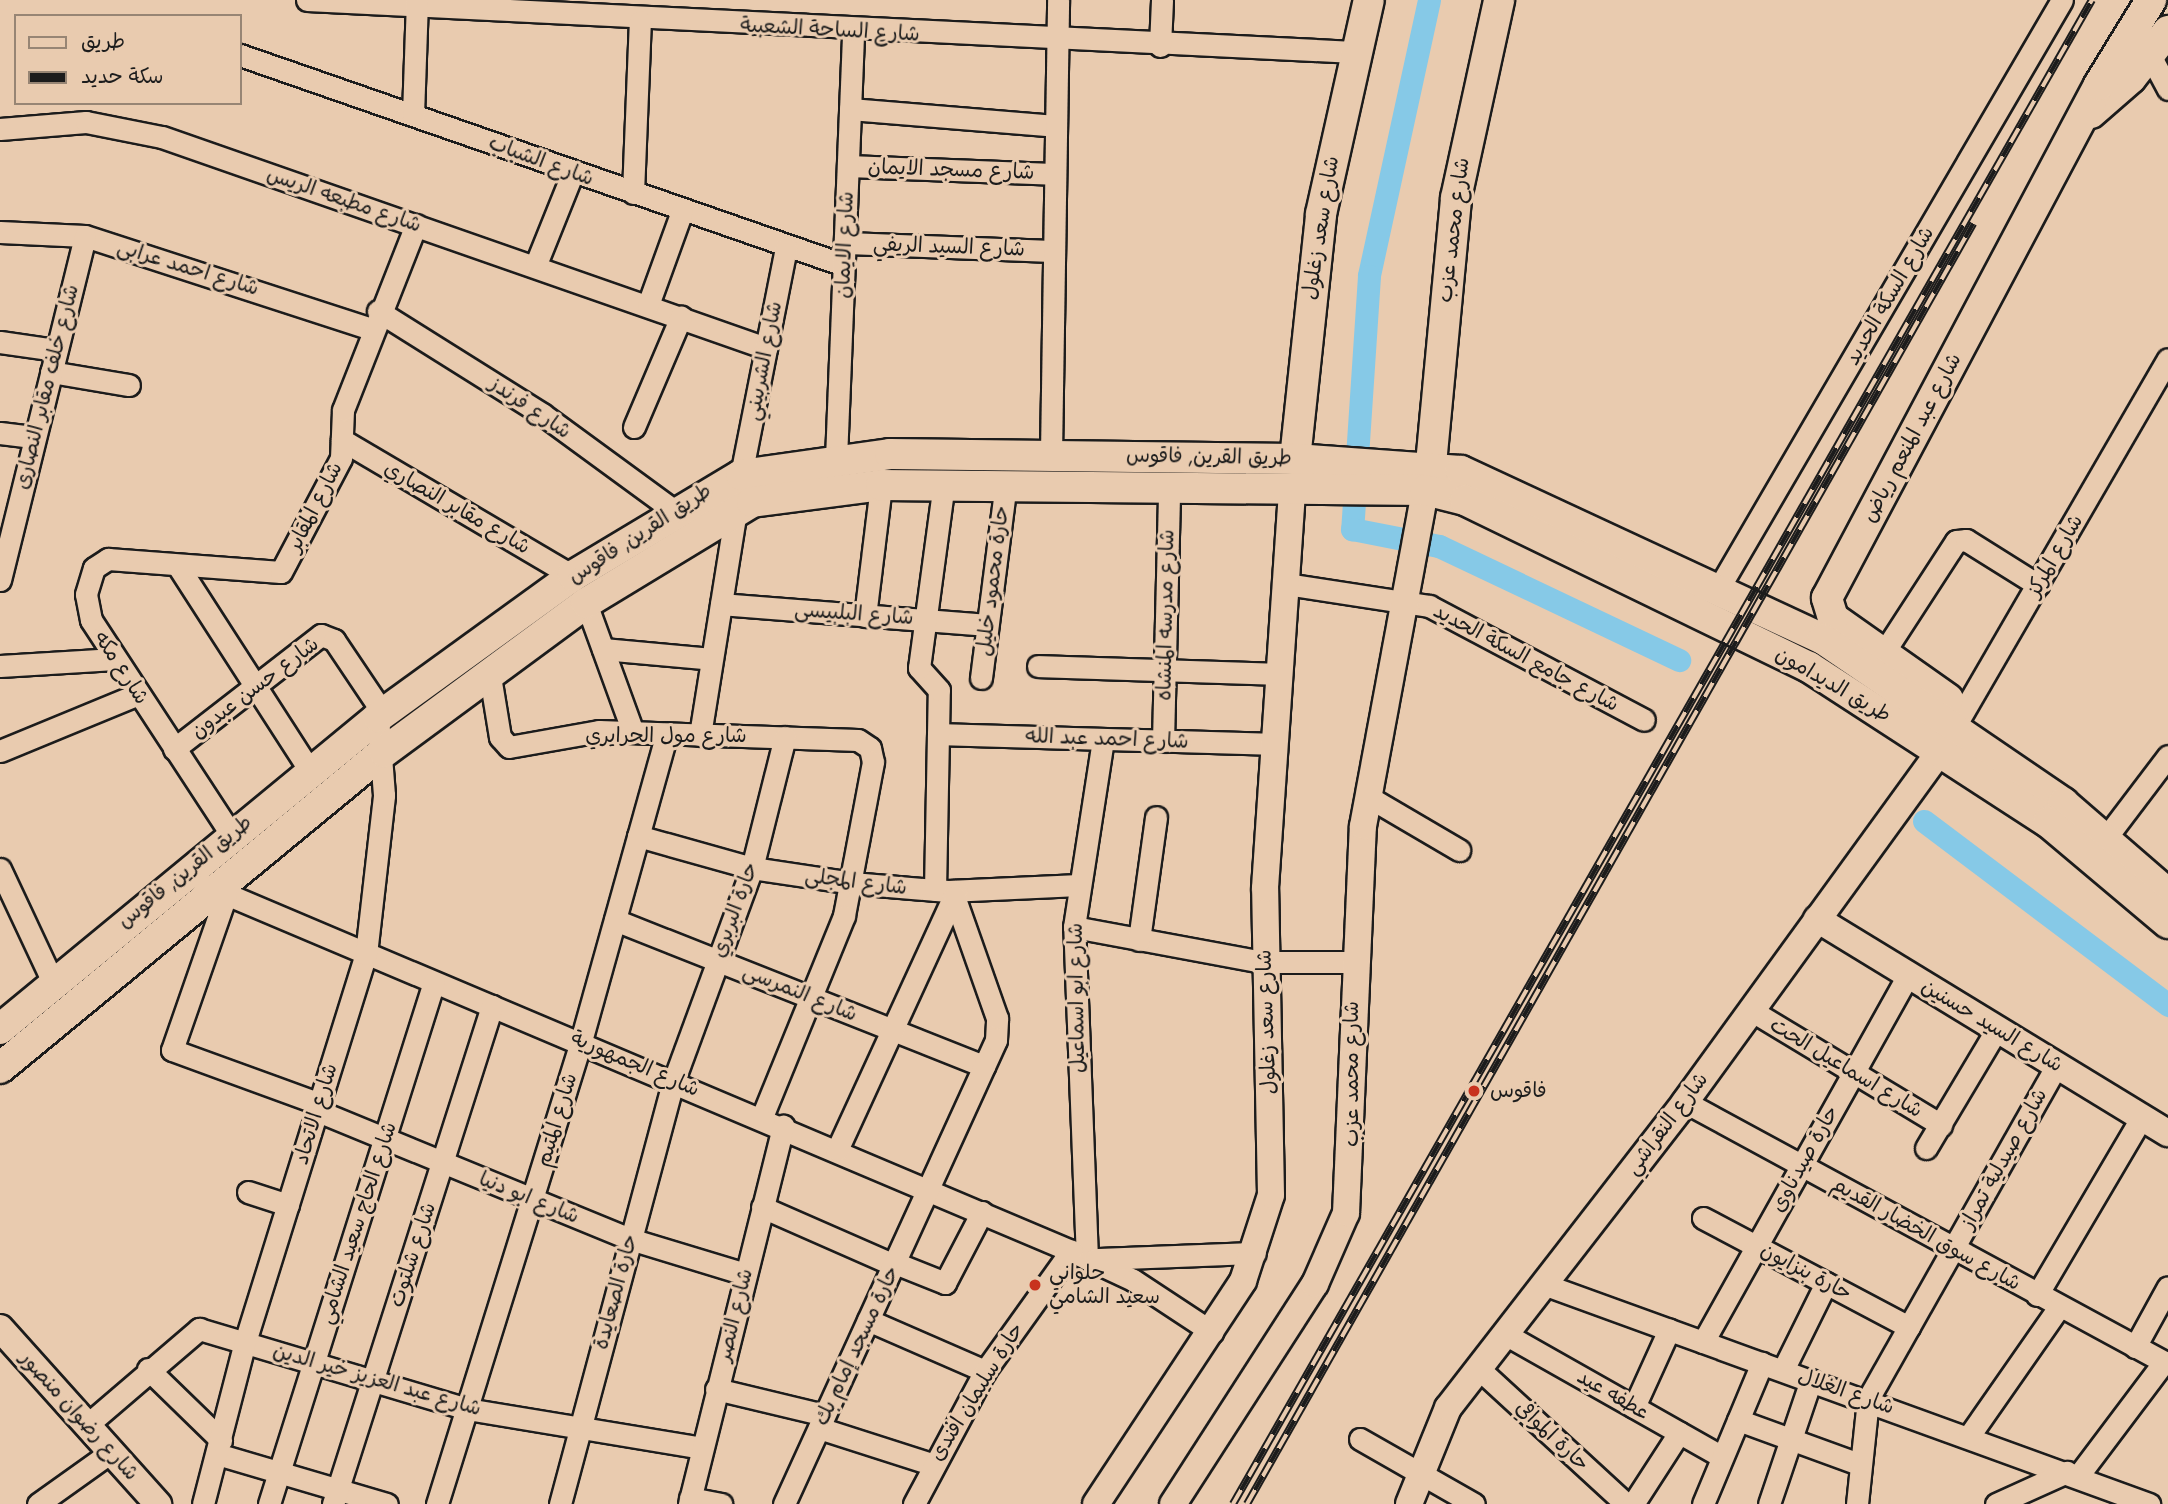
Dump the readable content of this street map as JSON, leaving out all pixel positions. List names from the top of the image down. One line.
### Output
{"streets":{"main road":["شارع سعد زغلول","شارع محمد عزب","شارع عبد المنعم رياض","طريق القرين, فاقوس","طريق الديدامون"],"street":["شارع الساحة الشعبية","شارع الشباب","شارع مسجد الايمان","شارع مطبعه الريس","شارع الايمان","شارع السيد الريفي","شارع احمد عرابى","شارع السكة الحديد","شارع الشربيني","شارع خلف مقابر النصارى","شارع فرندز","شارع المقابر","شارع مقابر النصاري","شارع المركز","حارة محمود خليل","شارع البلبيسى","شارع مدرسه المنشاه","شارع جامع السكة الحديد","شارع مكه","شارع حسن عبدون","شارع مول الحرايري","شارع احمد عبد الله","شارع المجلى","حارة البربري","شارع النمرسى","شارع ابو اسماعيل","شارع السيد حسنين","شارع الجمهورية","شارع اسماعيل الحت","شارع الاتحاد","شارع المتيم","شارع النقراشي","حارة صيدناوى","شارع صيدلية تمراز","شارع ابو دنيا","شارع الحاج سعيد الشامي","شارع سوق الخضار القديم","شارع شلتوت","حارة بنزايون","حارة الصعايدة","شارع النصر","حارة مسجد إمام بك","شارع عبد العزيز خير الدين","حارة سليمان افندى","شارع الغلال","عطفه عيد","شارع رضوان منصور","حارة الموافي"]},"crossings":[["شارع الساحة الشعبية","شارع سعد زغلول"],["شارع الساحة الشعبية","شارع الايمان"],["شارع الشباب","شارع الايمان"],["شارع الشباب","شارع الشربيني"],["شارع مسجد الايمان","شارع الايمان"],["شارع مطبعه الريس","شارع الشربيني"],["شارع مطبعه الريس","شارع المقابر"],["شارع سعد زغلول","طريق القرين, فاقوس"],["شارع سعد زغلول","شارع جامع السكة الحديد"],["شارع سعد زغلول","شارع احمد عبد الله"],["شارع سعد زغلول","شارع الجمهورية"],["شارع محمد عزب","طريق القرين, فاقوس"],["شارع محمد عزب","شارع جامع السكة الحديد"],["شارع محمد عزب","طريق الديدامون"],["شارع الايمان","شارع السيد الريفي"],["شارع الايمان","طريق القرين, فاقوس"],["شارع احمد عرابى","شارع خلف مقابر النصارى"],["شارع احمد عرابى","شارع فرندز"],["شارع احمد عرابى","شارع المقابر"],["شارع السكة الحديد","طريق الديدامون"],["شارع الشربيني","طريق القرين, فاقوس"],["شارع فرندز","طريق القرين, فاقوس"],["شارع فرندز","شارع المقابر"],["شارع عبد المنعم رياض","شارع المركز"],["شارع عبد المنعم رياض","طريق الديدامون"],["شارع عبد المنعم رياض","شارع النقراشي"],["طريق القرين, فاقوس","شارع مقابر النصاري"],["طريق القرين, فاقوس","حارة محمود خليل"],["طريق القرين, فاقوس","شارع مدرسه المنشاه"],["طريق القرين, فاقوس","شارع مكه"],["طريق القرين, فاقوس","طريق الديدامون"],["طريق القرين, فاقوس","شارع حسن عبدون"],["طريق القرين, فاقوس","شارع مول الحرايري"],["طريق القرين, فاقوس","شارع الجمهورية"],["طريق القرين, فاقوس","شارع الاتحاد"],["طريق القرين, فاقوس","شارع ابو دنيا"],["شارع المقابر","شارع مقابر النصاري"],["شارع المقابر","شارع مكه"],["شارع المركز","طريق الديدامون"],["شارع المركز","شارع النقراشي"],["حارة محمود خليل","شارع البلبيسى"],["شارع مدرسه المنشاه","شارع احمد عبد الله"],["شارع مكه","شارع حسن عبدون"],["طريق الديدامون","شارع النقراشي"],["شارع حسن عبدون","شارع الاتحاد"],["شارع مول الحرايري","شارع المجلى"],["شارع مول الحرايري","حارة البربري"],["شارع مول الحرايري","شارع المتيم"],["شارع احمد عبد الله","شارع ابو اسماعيل"],["شارع المجلى","حارة البربري"],["شارع المجلى","شارع ابو اسماعيل"],["شارع المجلى","شارع المتيم"],["شارع المجلى","حارة مسجد إمام بك"],["حارة البربري","شارع النمرسى"],["حارة البربري","شارع الجمهورية"],["حارة البربري","حارة الصعايدة"],["شارع النمرسى","شارع المتيم"],["شارع النمرسى","حارة مسجد إمام بك"],["شارع ابو اسماعيل","شارع الجمهورية"],["شارع ابو اسماعيل","حارة سليمان افندى"],["شارع السيد حسنين","شارع النقراشي"],["شارع السيد حسنين","حارة صيدناوى"],["شارع السيد حسنين","شارع صيدلية تمراز"],["شارع الجمهورية","شارع الاتحاد"],["شارع الجمهورية","شارع المتيم"],["شارع الجمهورية","شارع ابو دنيا"],["شارع الجمهورية","شارع الحاج سعيد الشامي"],["شارع الجمهورية","شارع شلتوت"],["شارع الجمهورية","حارة الصعايدة"],["شارع الجمهورية","شارع النصر"],["شارع الجمهورية","حارة مسجد إمام بك"],["شارع الجمهورية","حارة سليمان افندى"],["شارع اسماعيل الحت","شارع النقراشي"],["شارع اسماعيل الحت","حارة صيدناوى"],["شارع الاتحاد","شارع ابو دنيا"],["شارع الاتحاد","شارع عبد العزيز خير الدين"],["شارع المتيم","شارع ابو دنيا"],["شارع المتيم","شارع عبد العزيز خير الدين"],["شارع النقراشي","شارع سوق الخضار القديم"],["شارع النقراشي","شارع الغلال"],["شارع النقراشي","عطفه عيد"],["شارع النقراشي","حارة الموافي"],["حارة صيدناوى","شارع سوق الخضار القديم"],["حارة صيدناوى","حارة بنزايون"],["حارة صيدناوى","شارع الغلال"],["شارع صيدلية تمراز","شارع سوق الخضار القديم"],["شارع صيدلية تمراز","حارة بنزايون"],["شارع صيدلية تمراز","شارع الغلال"],["شارع ابو دنيا","شارع الحاج سعيد الشامي"],["شارع ابو دنيا","شارع شلتوت"],["شارع ابو دنيا","حارة الصعايدة"],["شارع ابو دنيا","شارع النصر"],["شارع الحاج سعيد الشامي","شارع عبد العزيز خير الدين"],["شارع شلتوت","شارع عبد العزيز خير الدين"],["حارة الصعايدة","شارع عبد العزيز خير الدين"],["شارع النصر","شارع عبد العزيز خير الدين"],["شارع عبد العزيز خير الدين","شارع رضوان منصور"]],"places":["فاقوس","حلواني سعيد الشامي"],"legend":["طريق","سكة حديد"]}
